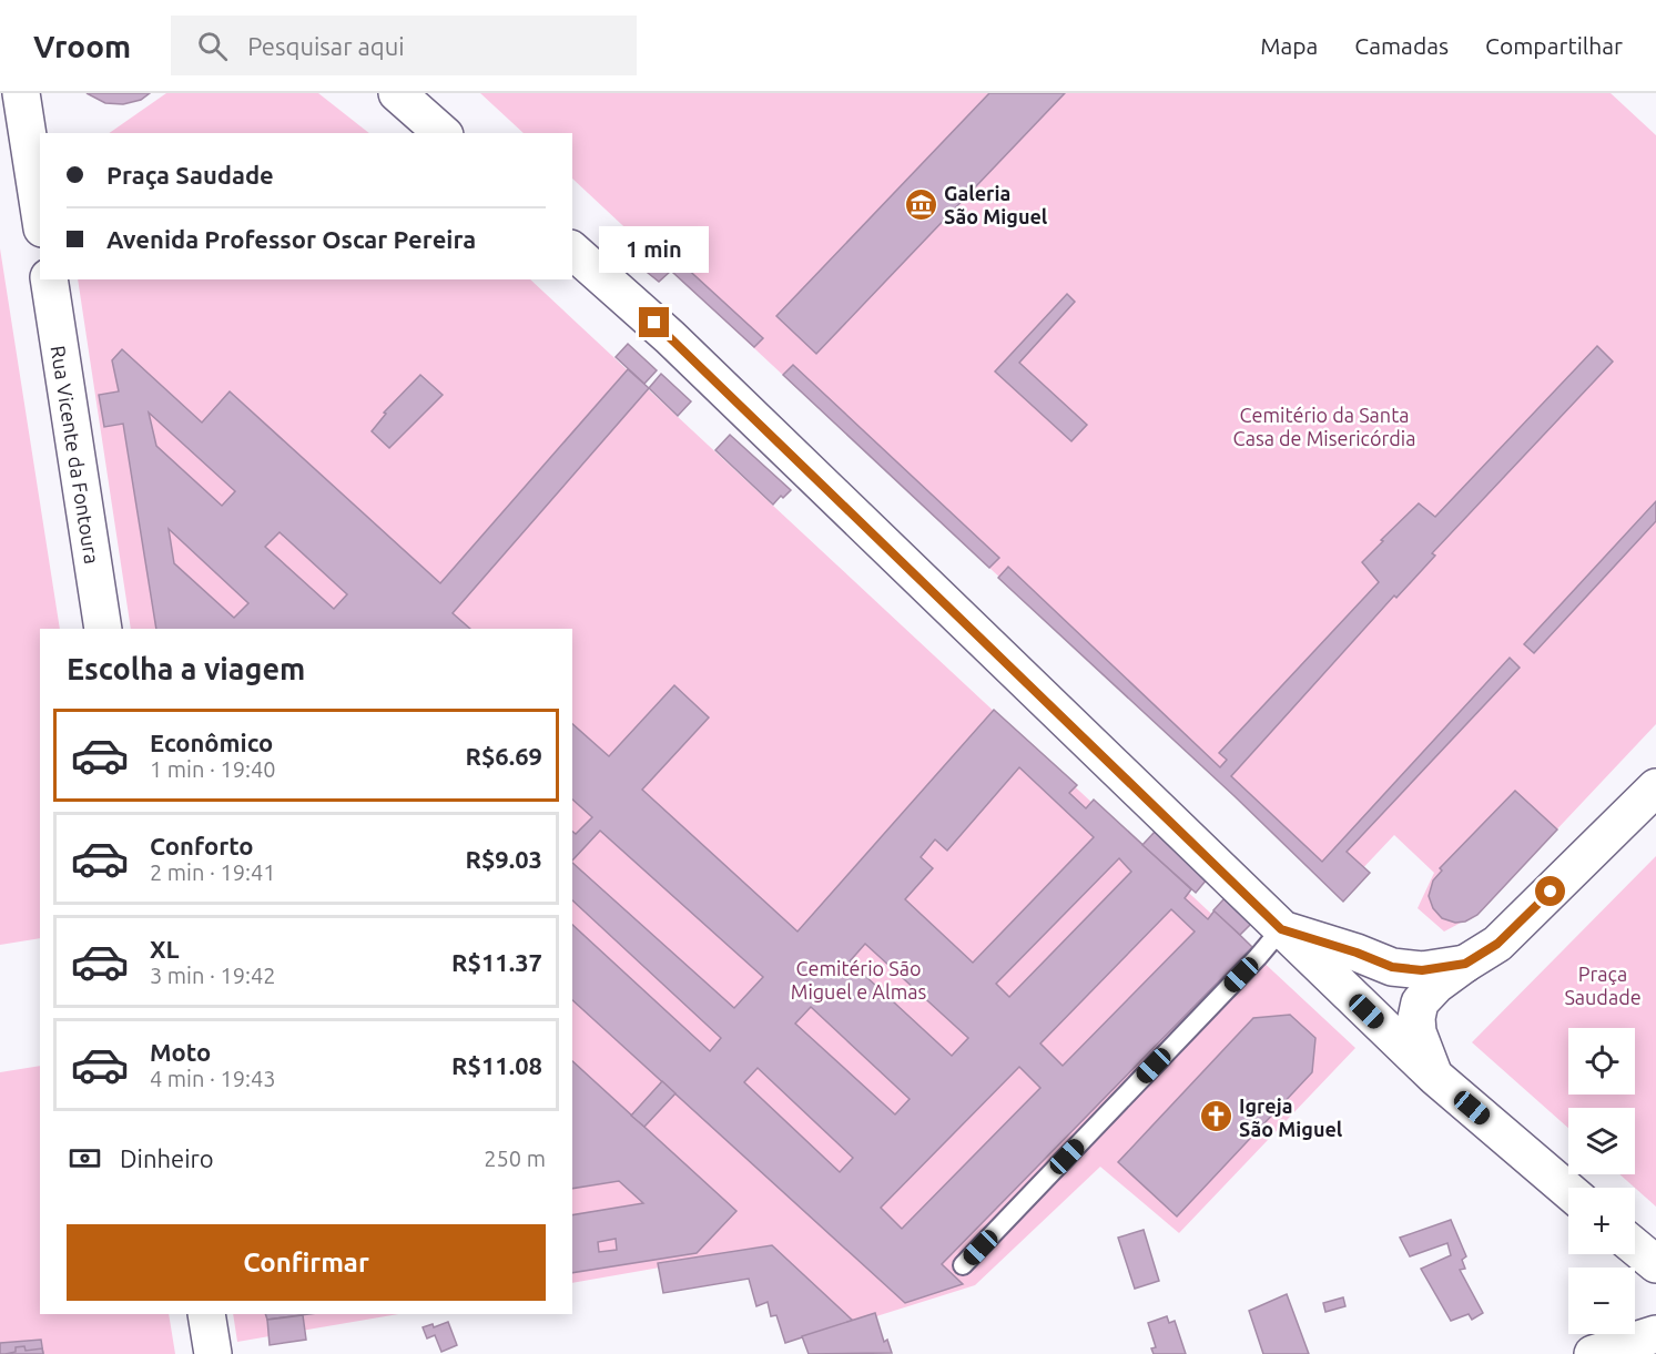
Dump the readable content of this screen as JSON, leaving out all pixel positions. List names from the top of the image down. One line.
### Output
{"streets":{"main road":["Rua Vicente da Fontoura"]},"parks":["Cemitério da Santa Casa de Misericórdia","Cemitério São Miguel e Almas","Praça Saudade"],"places":{"museum":["Galeria São Miguel"],"church":["Igreja São Miguel"]},"page":{"header":"Vroom","search":"Pesquisar aqui","nav":["Mapa","Camadas","Compartilhar"],"banner":["Praça Saudade","Avenida Professor Oscar Pereira"],"bubble":"1 min","heading":"Escolha a viagem","list":[{"name":"Econômico","note":"1 min · 19:40","value":"R$6.69"},{"name":"Conforto","note":"2 min · 19:41","value":"R$9.03"},{"name":"XL","note":"3 min · 19:42","value":"R$11.37"},{"name":"Moto","note":"4 min · 19:43","value":"R$11.08"}],"map_buttons":["+","−"],"pay":["Dinheiro","250 m"],"buttons":"Confirmar"}}
